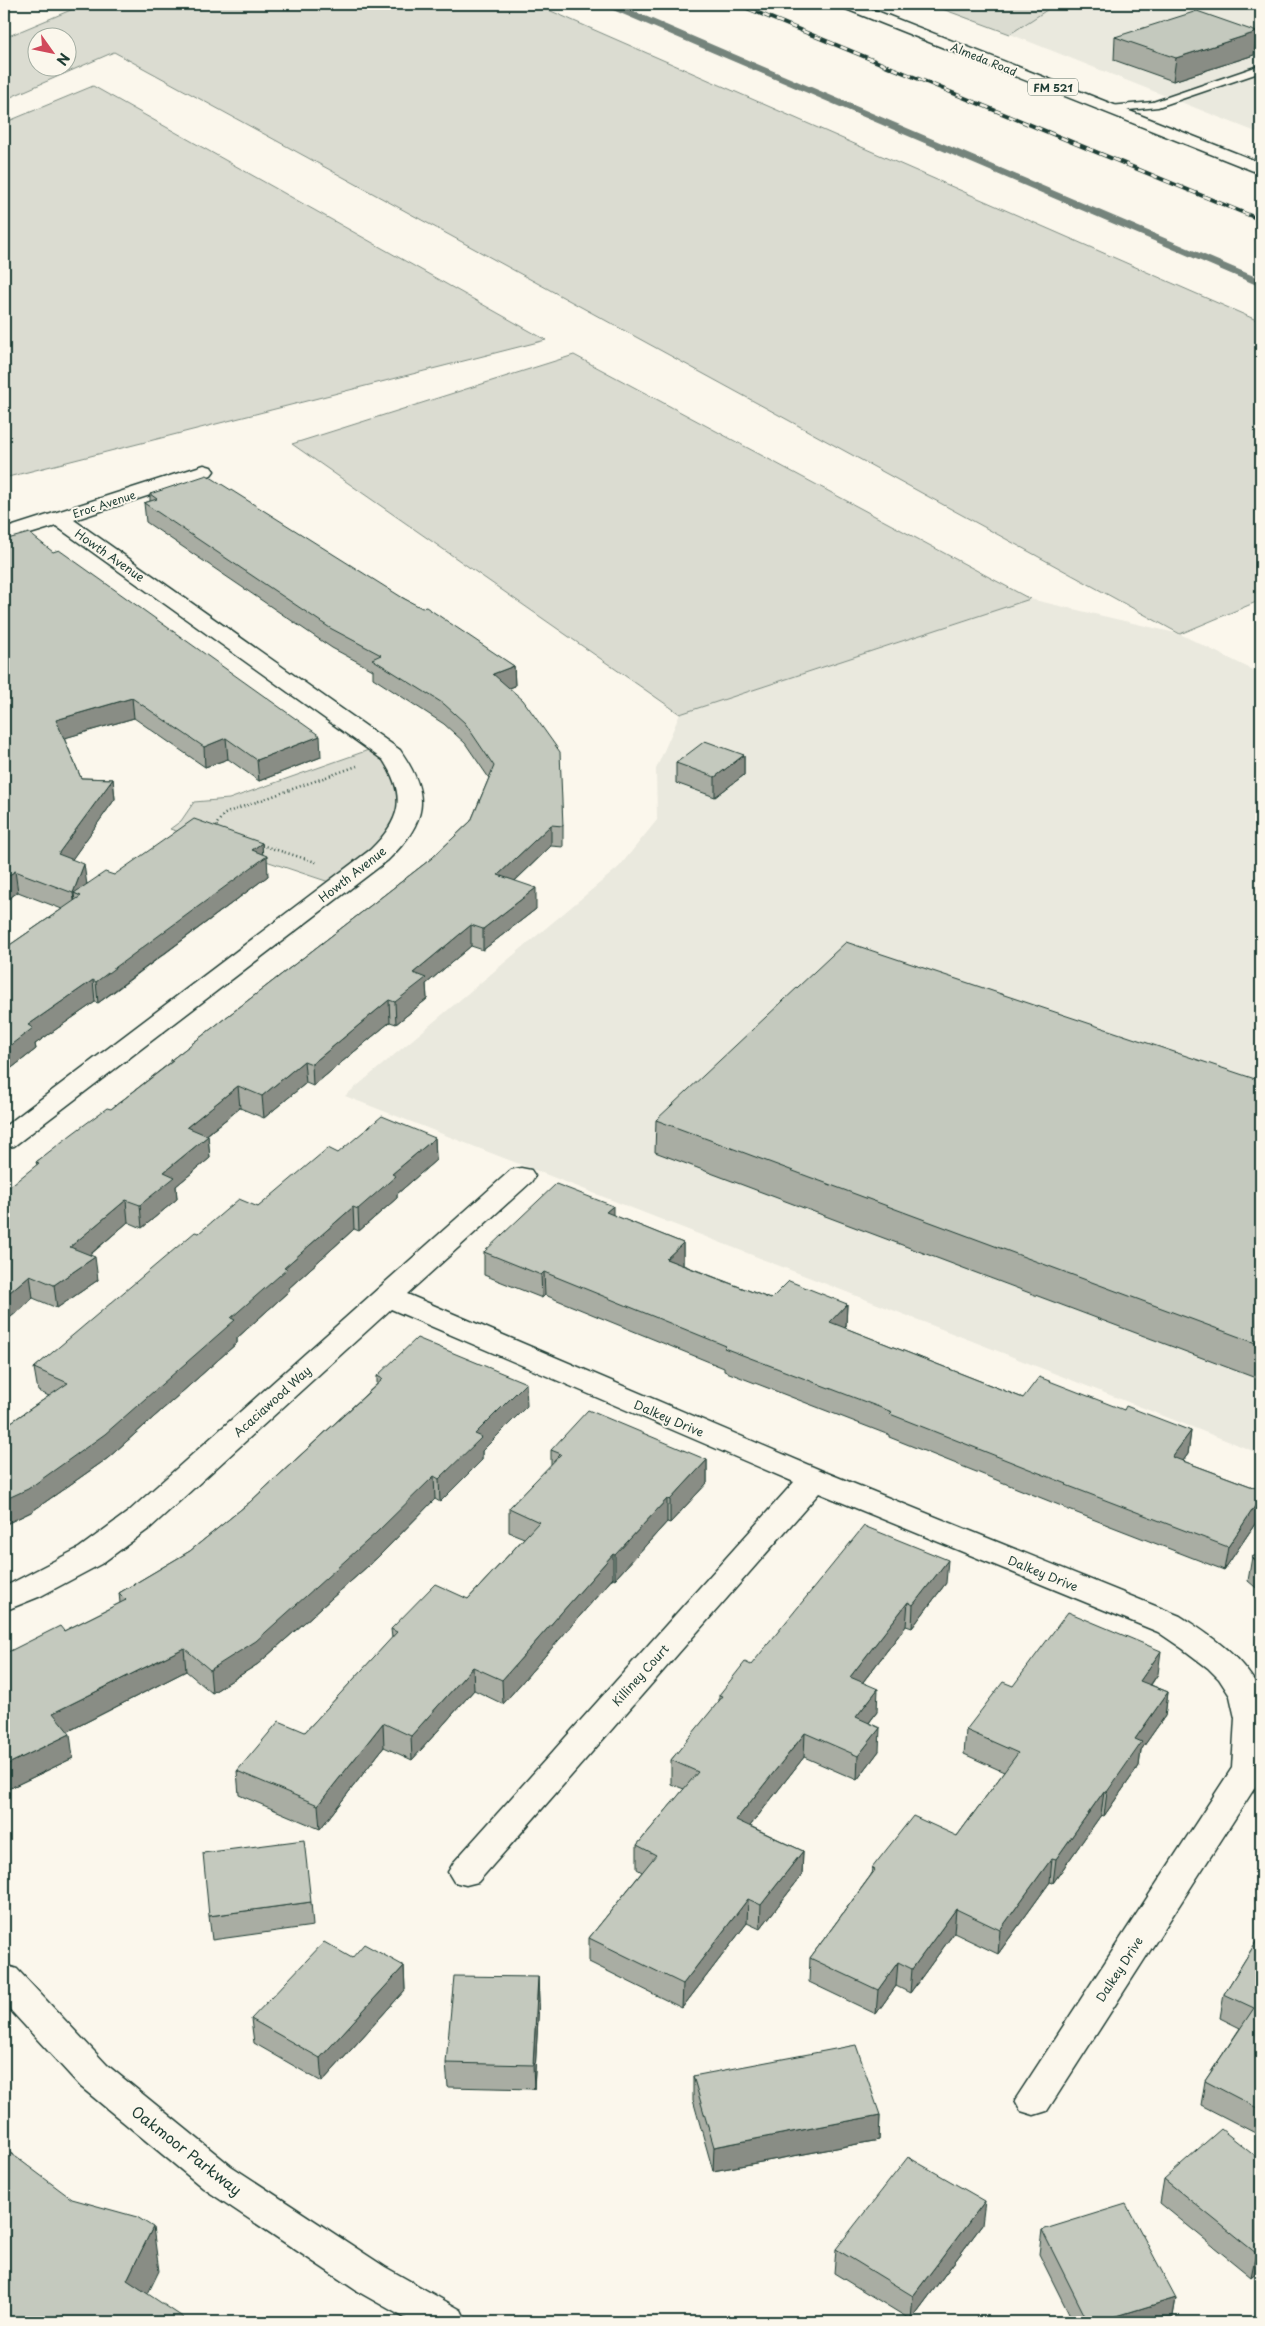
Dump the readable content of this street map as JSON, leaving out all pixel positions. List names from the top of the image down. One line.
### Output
{"streets":{"street":["Almeda Road","FM 521","Eroc Avenue","Howth Avenue","Acaciawood Way","Dalkey Drive","Killiney Court","Oakmoor Parkway"]},"crossings":[["Eroc Avenue","Howth Avenue"],["Acaciawood Way","Dalkey Drive"],["Dalkey Drive","Killiney Court"]],"north":"bottom right"}
